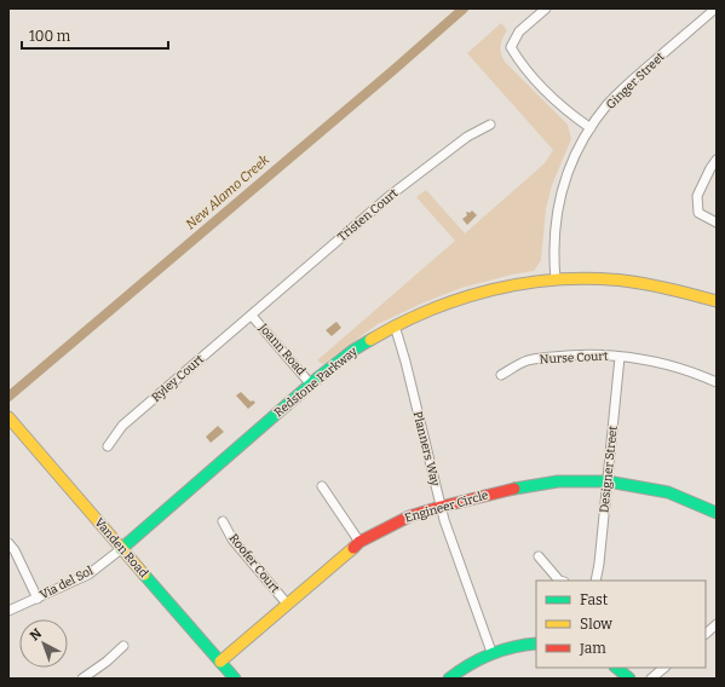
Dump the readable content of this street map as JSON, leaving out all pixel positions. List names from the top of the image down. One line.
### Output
{"streets":{"street":["Ginger Street","Tristen Court","Joann Road","Nurse Court","Ryley Court","Redstone Parkway","Planners Way","Designer Street","Engineer Circle","Vanden Road","Roofer Court","Via del Sol"]},"crossings":[["Ginger Street","Redstone Parkway"],["Tristen Court","Joann Road"],["Tristen Court","Ryley Court"],["Joann Road","Ryley Court"],["Joann Road","Redstone Parkway"],["Nurse Court","Designer Street"],["Redstone Parkway","Planners Way"],["Redstone Parkway","Vanden Road"],["Redstone Parkway","Via del Sol"],["Planners Way","Engineer Circle"],["Designer Street","Engineer Circle"],["Engineer Circle","Vanden Road"],["Engineer Circle","Roofer Court"],["Vanden Road","Via del Sol"]],"water":["New Alamo Creek"],"legend":["Fast","Slow","Jam"],"scale_bar":"100 m","north":"top left"}
